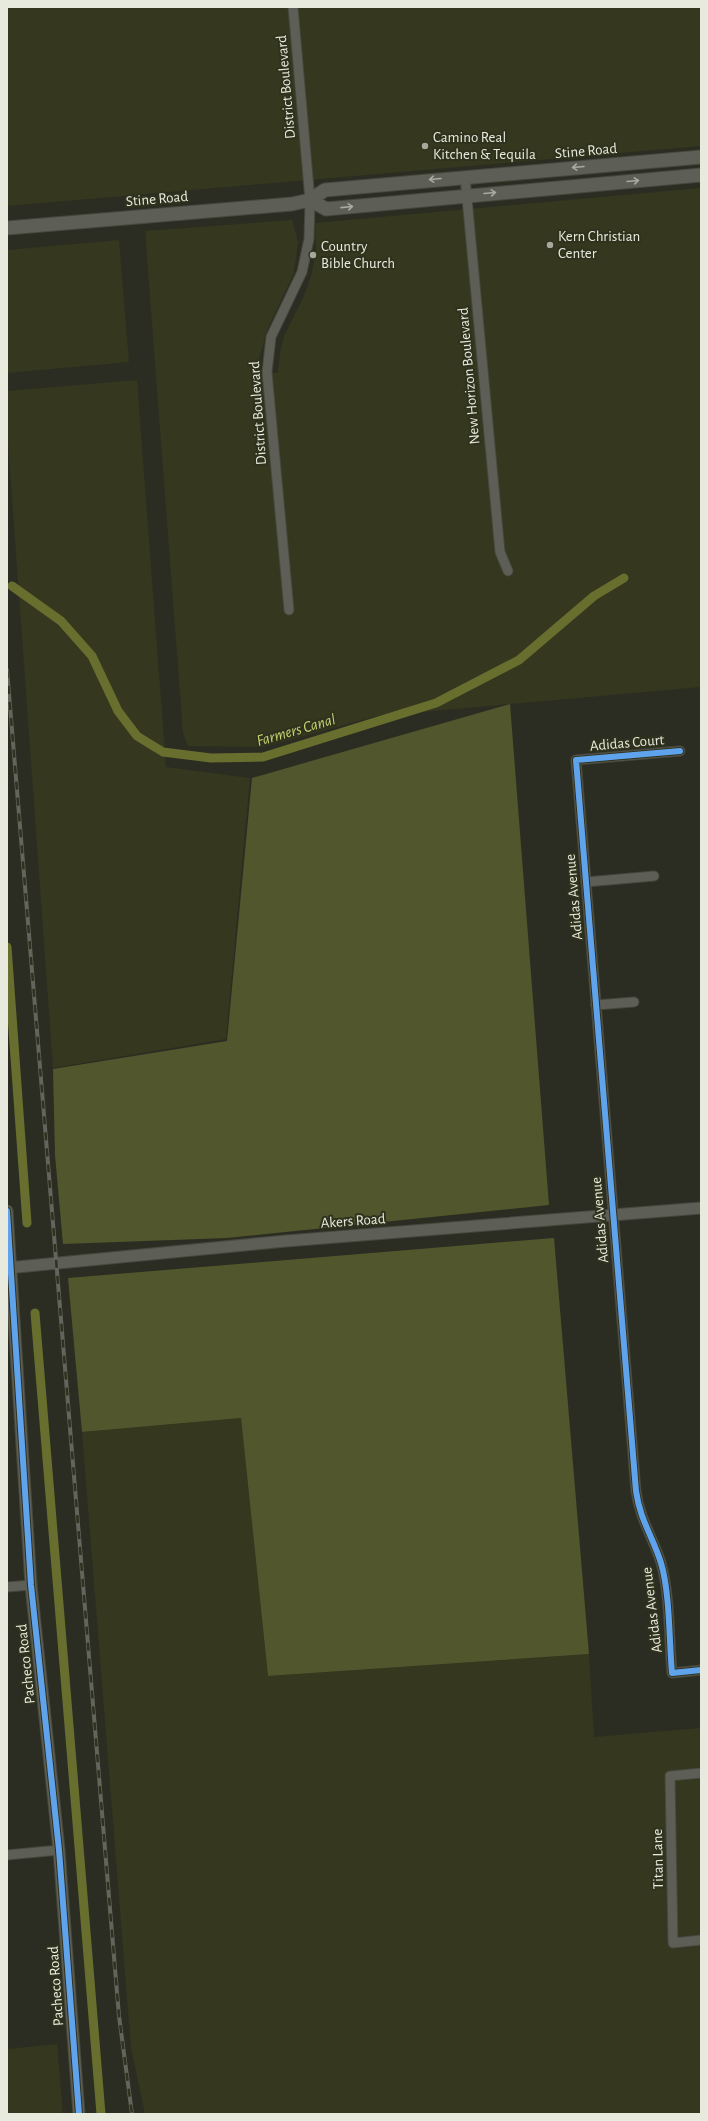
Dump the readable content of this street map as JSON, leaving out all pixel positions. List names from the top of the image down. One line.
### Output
{"streets":{"main road":["Stine Road"],"street":["District Boulevard","New Horizon Boulevard","Adidas Court","Adidas Avenue","Akers Road","Pacheco Road","Titan Lane"]},"crossings":[["District Boulevard","Stine Road"],["Stine Road","New Horizon Boulevard"],["Adidas Court","Adidas Avenue"],["Adidas Avenue","Akers Road"],["Akers Road","Pacheco Road"]],"water":["Farmers Canal"],"places":["Camino Real Kitchen & Tequila","Kern Christian Center","Country Bible Church"]}
